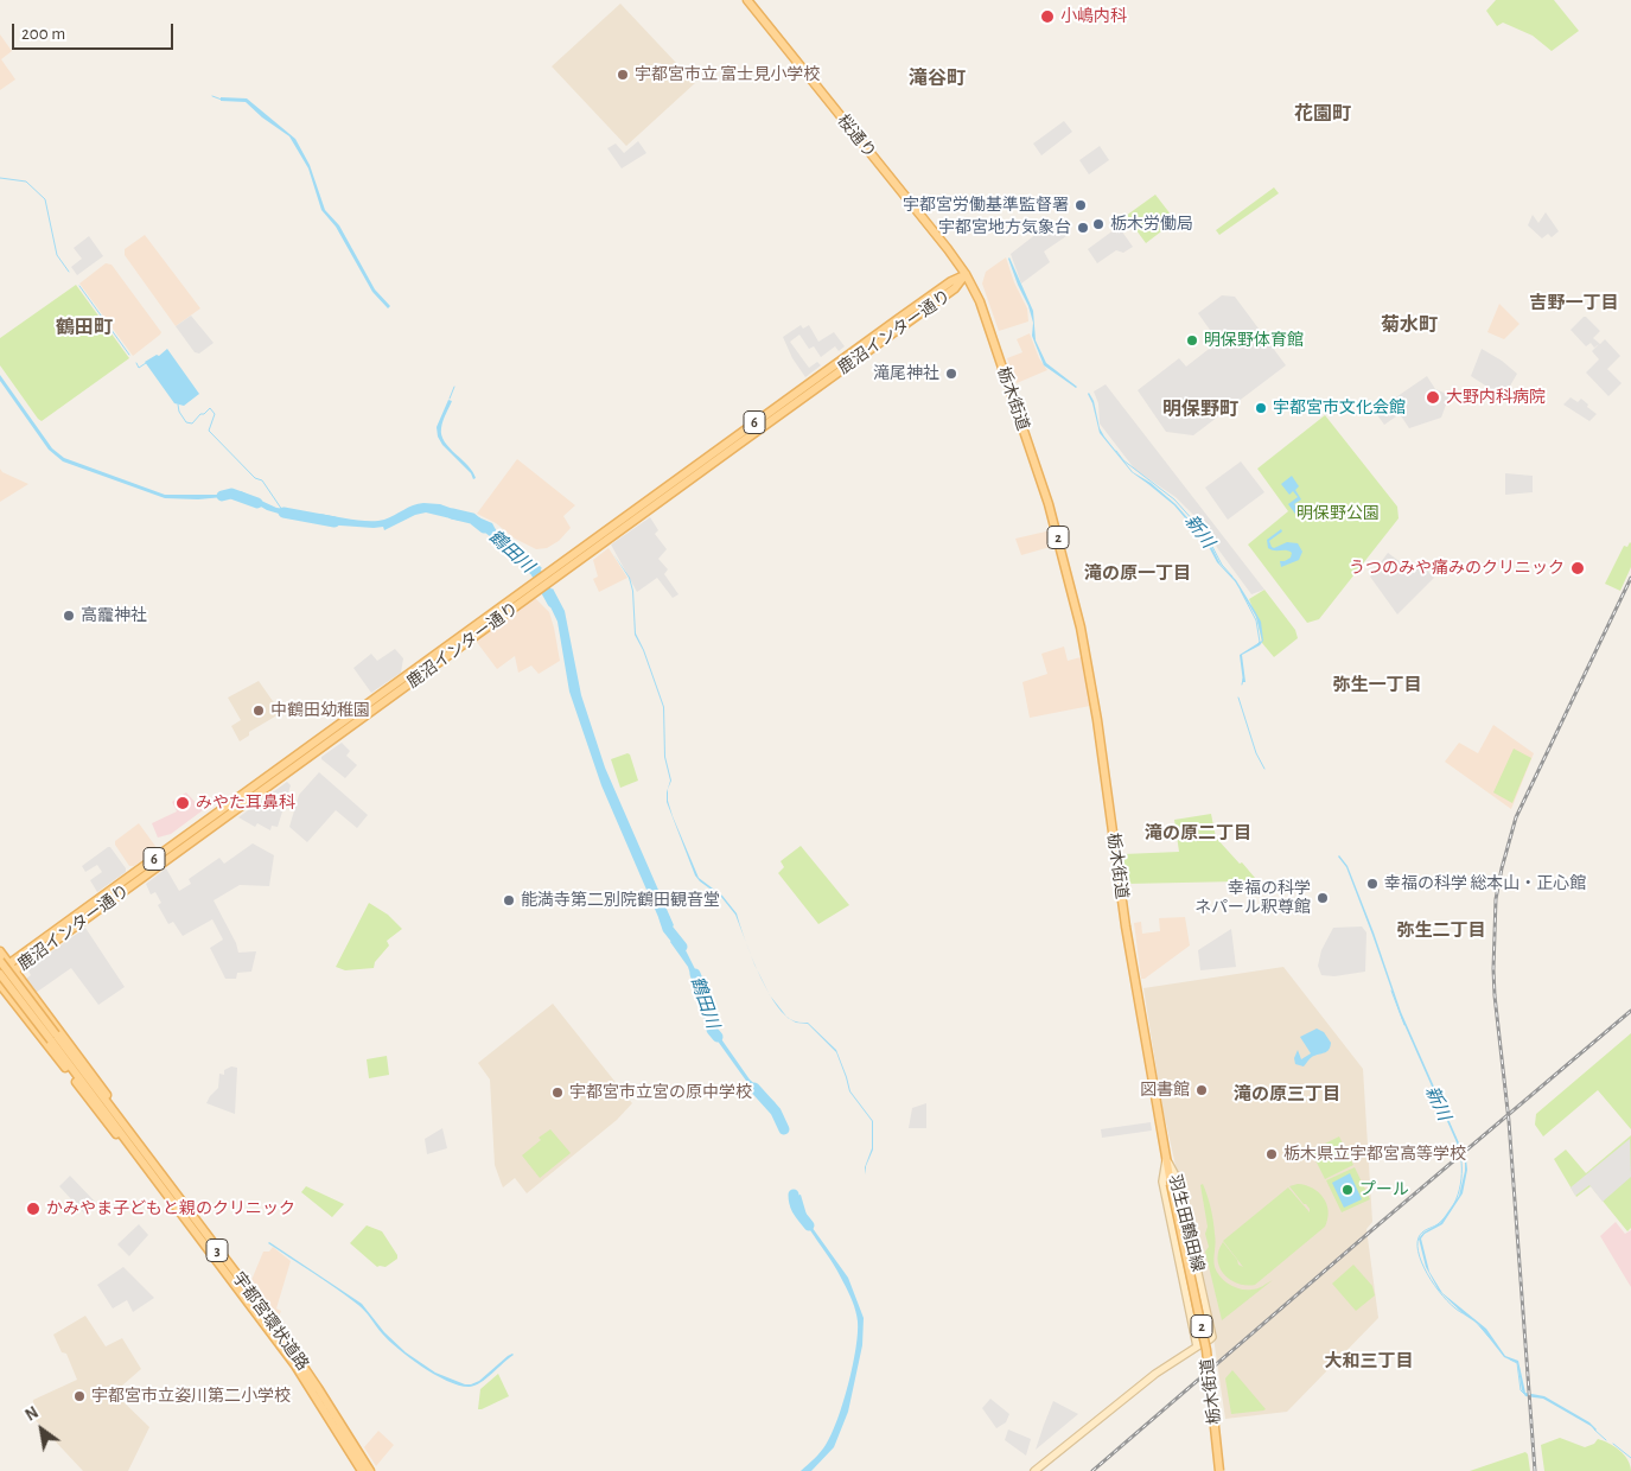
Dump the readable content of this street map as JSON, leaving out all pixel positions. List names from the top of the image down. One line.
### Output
{"streets":{"main road":["桜通り","鹿沼インター通り","栃木街道","6","2","羽生田鶴田線","3","宇都宮環状道路"]},"crossings":[["桜通り","鹿沼インター通り"],["桜通り","栃木街道"],["鹿沼インター通り","栃木街道"],["鹿沼インター通り","3"],["栃木街道","羽生田鶴田線"],["3","宇都宮環状道路"]],"districts":["滝谷町","花園町","吉野一丁目","菊水町","鶴田町","明保野町","滝の原一丁目","弥生一丁目","滝の原二丁目","弥生二丁目","滝の原三丁目","大和三丁目"],"water":["新川","鶴田川"],"parks":["明保野公園"],"places":["小嶋内科","宇都宮市立 富士見小学校","宇都宮労働基準監督署","栃木労働局","宇都宮地方気象台","明保野体育館","滝尾神社","大野内科病院","宇都宮市文化会館","うつのみや痛みのクリニック","高靇神社","中鶴田幼稚園","みやた耳鼻科","幸福の科学 総本山・正心館","幸福の科学 ネパール釈尊館","能満寺第二別院鶴田観音堂","図書館","宇都宮市立宮の原中学校","栃木県立宇都宮高等学校","プール","かみやま子どもと親のクリニック","宇都宮市立姿川第二小学校"],"scale_bar":"200 m","north":"top left"}
